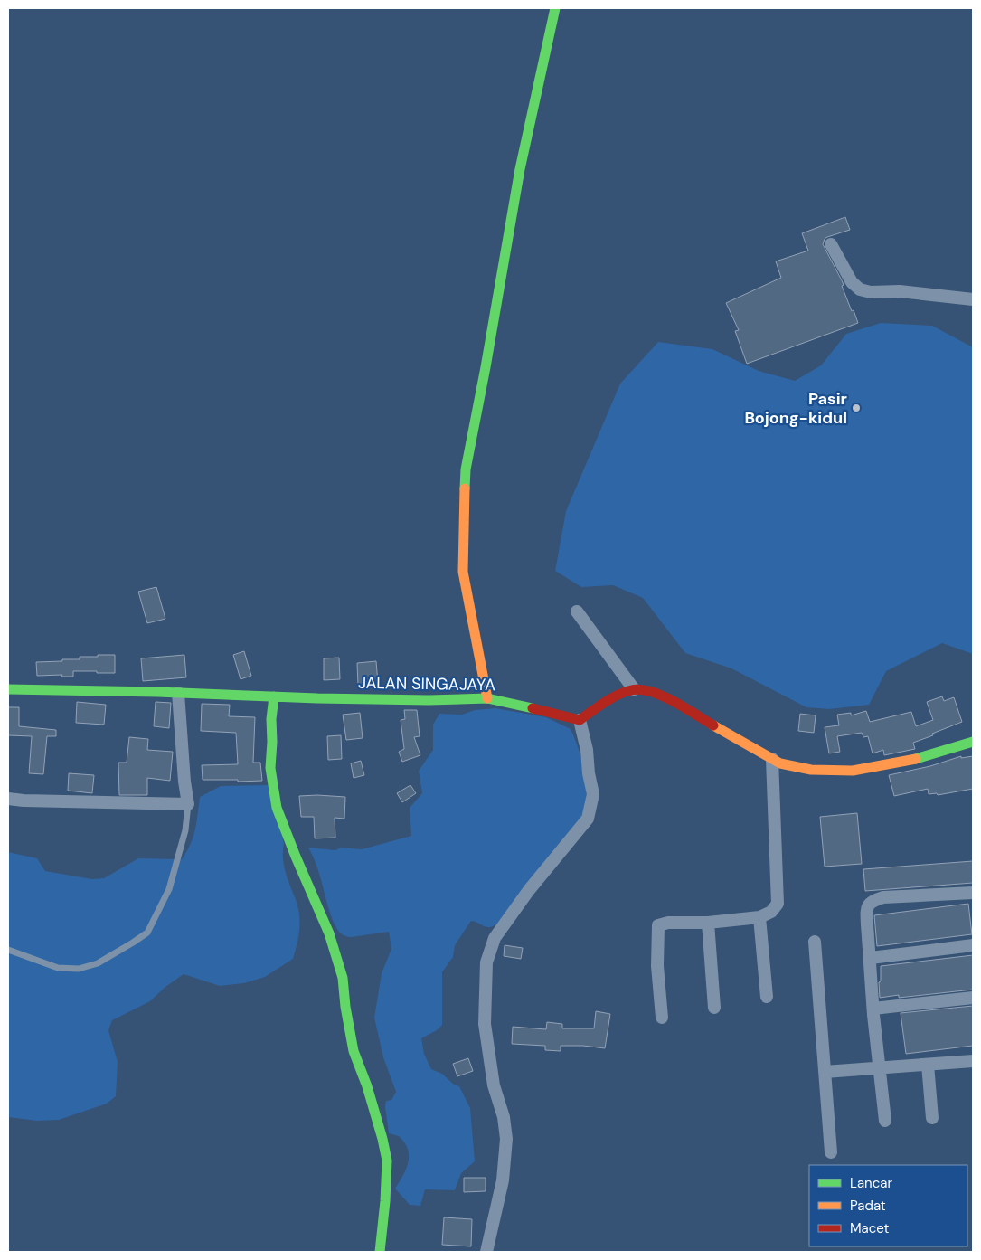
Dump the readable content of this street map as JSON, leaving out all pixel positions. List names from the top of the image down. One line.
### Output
{"streets":{"street":["JALAN SINGAJAYA"]},"places":["Pasir Bojong-kidul"],"legend":["Lancar","Padat","Macet"]}
